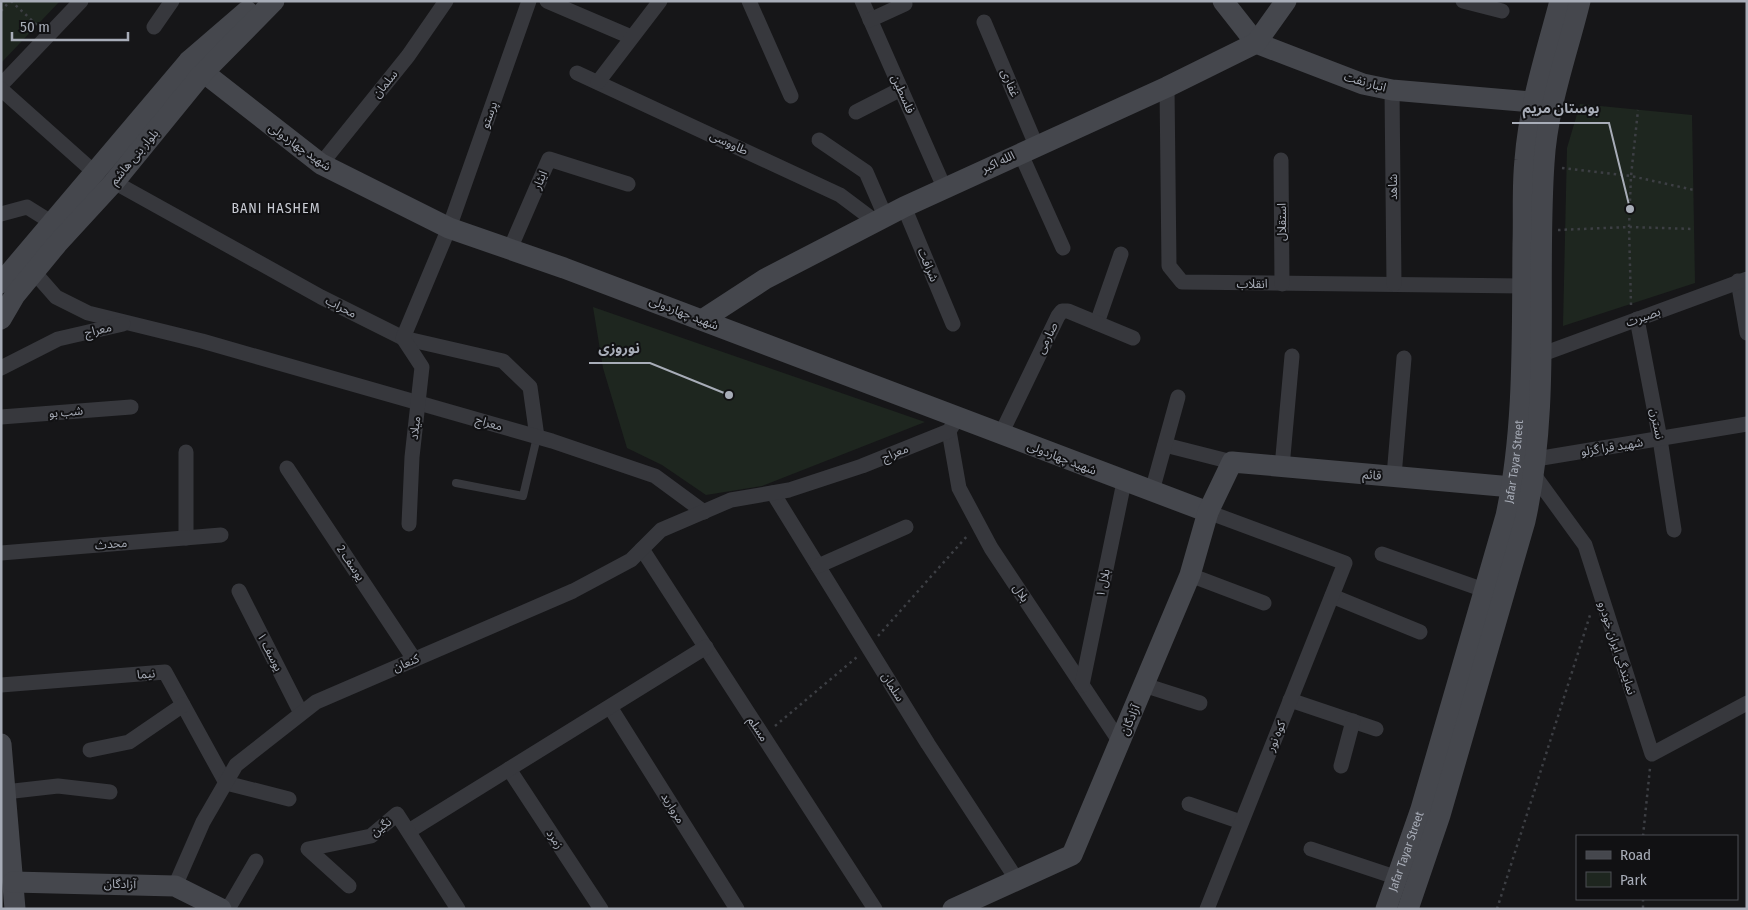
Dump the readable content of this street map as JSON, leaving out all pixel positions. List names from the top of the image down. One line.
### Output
{"streets":{"street":["انبار نفت","غفاری","سلمان","فلسطین","پرستو","طاووسی","شهید چهاردولی","بلوار بنی هاشم","الله اکبر","ایثار","شاهد","استقلال","شرافت","انقلاب","محراب","بصیرت","معراج","صارمی","شب بو","نسترن","میلاد","شهید قرا گزلو","Jafar Tayar Street","قائم","محدث","یوسف 2","بلال ۱","بلال","نمایندگی ایران خودرو","یوسف ۱","کنعان","نیما","آزادگان","مسلم","کوه نور","مروارید","نگین","زمرد"]},"crossings":[["انبار نفت","الله اکبر"],["انبار نفت","شاهد"],["انبار نفت","Jafar Tayar Street"],["غفاری","الله اکبر"],["سلمان","شهید چهاردولی"],["سلمان","معراج"],["سلمان","آزادگان"],["فلسطین","الله اکبر"],["پرستو","شهید چهاردولی"],["پرستو","محراب"],["پرستو","میلاد"],["طاووسی","الله اکبر"],["شهید چهاردولی","بلوار بنی هاشم"],["شهید چهاردولی","الله اکبر"],["شهید چهاردولی","ایثار"],["شهید چهاردولی","معراج"],["شهید چهاردولی","صارمی"],["شهید چهاردولی","بلال ۱"],["شهید چهاردولی","بلال"],["شهید چهاردولی","آزادگان"],["شهید چهاردولی","کوه نور"],["بلوار بنی هاشم","محراب"],["الله اکبر","شرافت"],["الله اکبر","انقلاب"],["شاهد","انقلاب"],["استقلال","انقلاب"],["انقلاب","Jafar Tayar Street"],["محراب","معراج"],["محراب","میلاد"],["بصیرت","نسترن"],["بصیرت","Jafar Tayar Street"],["معراج","میلاد"],["معراج","بلال"],["معراج","کنعان"],["نسترن","شهید قرا گزلو"],["شهید قرا گزلو","Jafar Tayar Street"],["شهید قرا گزلو","نمایندگی ایران خودرو"],["Jafar Tayar Street","قائم"],["Jafar Tayar Street","نمایندگی ایران خودرو"],["قائم","آزادگان"],["یوسف 2","کنعان"],["بلال ۱","بلال"],["بلال","آزادگان"],["یوسف ۱","کنعان"],["کنعان","نیما"],["کنعان","آزادگان"],["کنعان","مسلم"],["آزادگان","کوه نور"]],"districts":["BANI HASHEM"],"places":["بوستان مریم","نوروزی"],"legend":["Road","Park"],"scale_bar":"50 m"}
